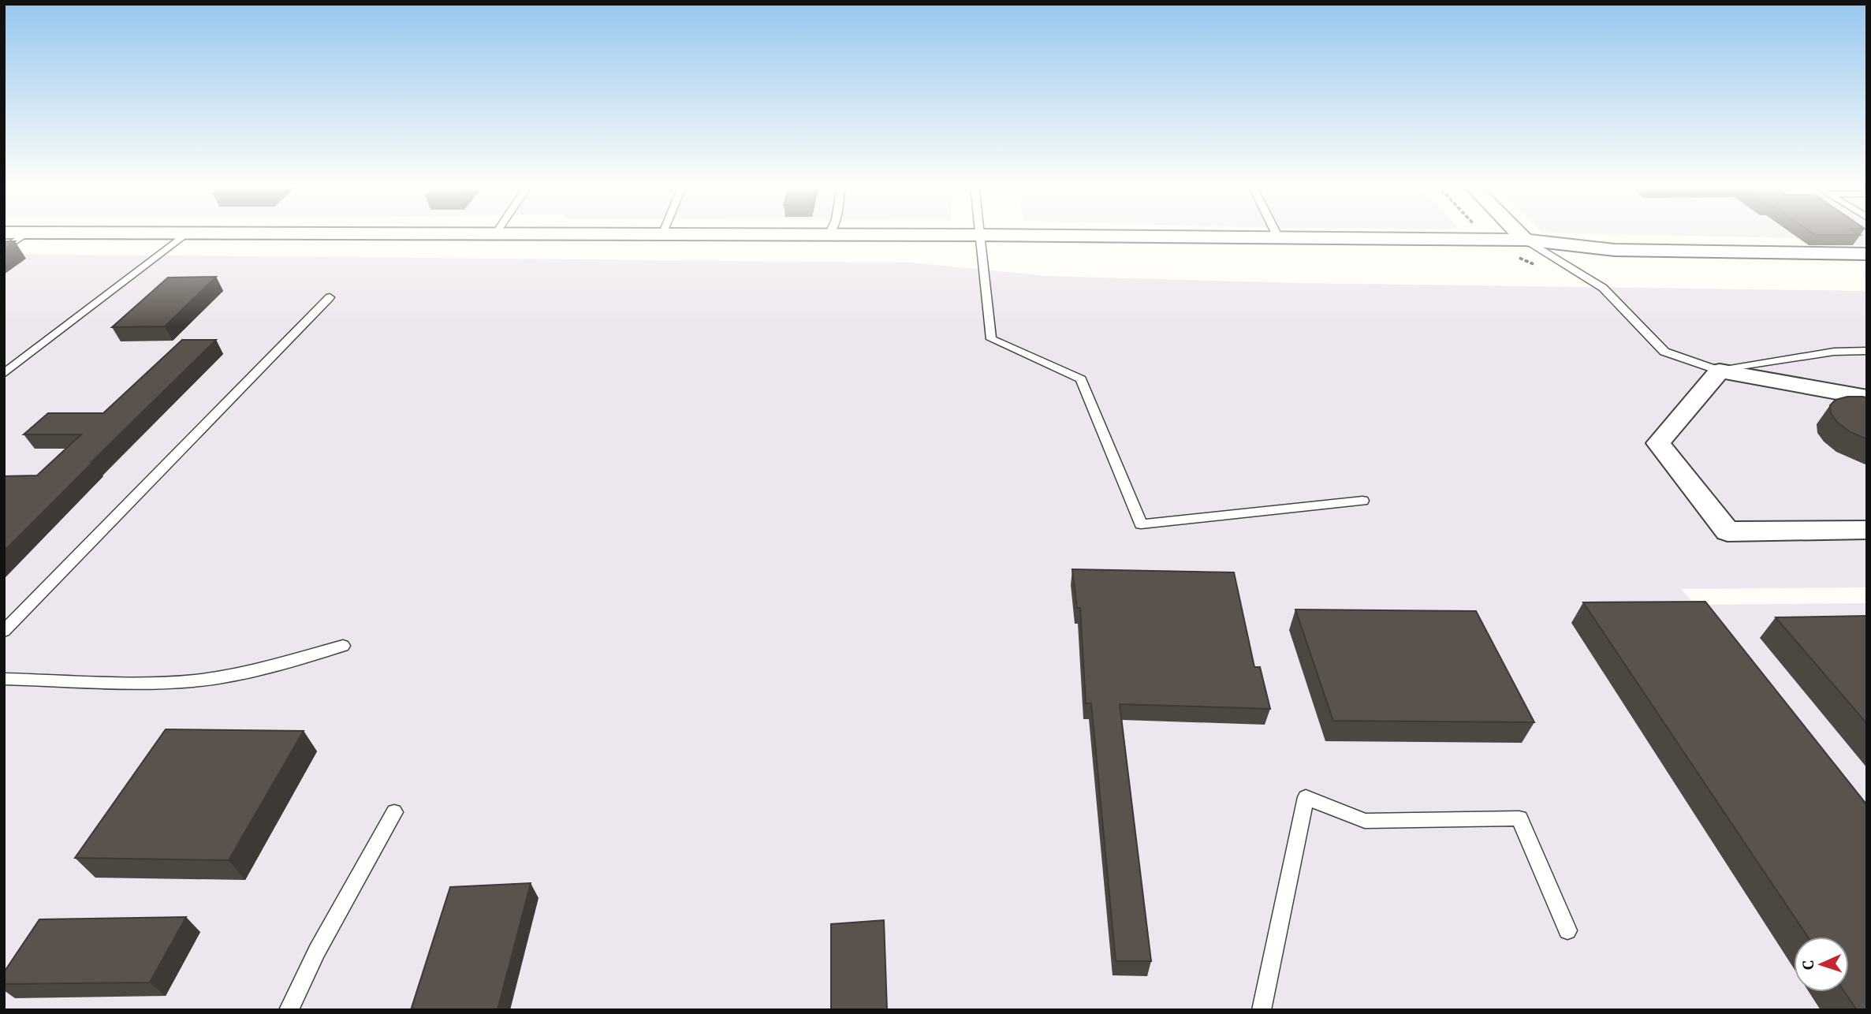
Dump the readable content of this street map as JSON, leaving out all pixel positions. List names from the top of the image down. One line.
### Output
{"north":"left"}
